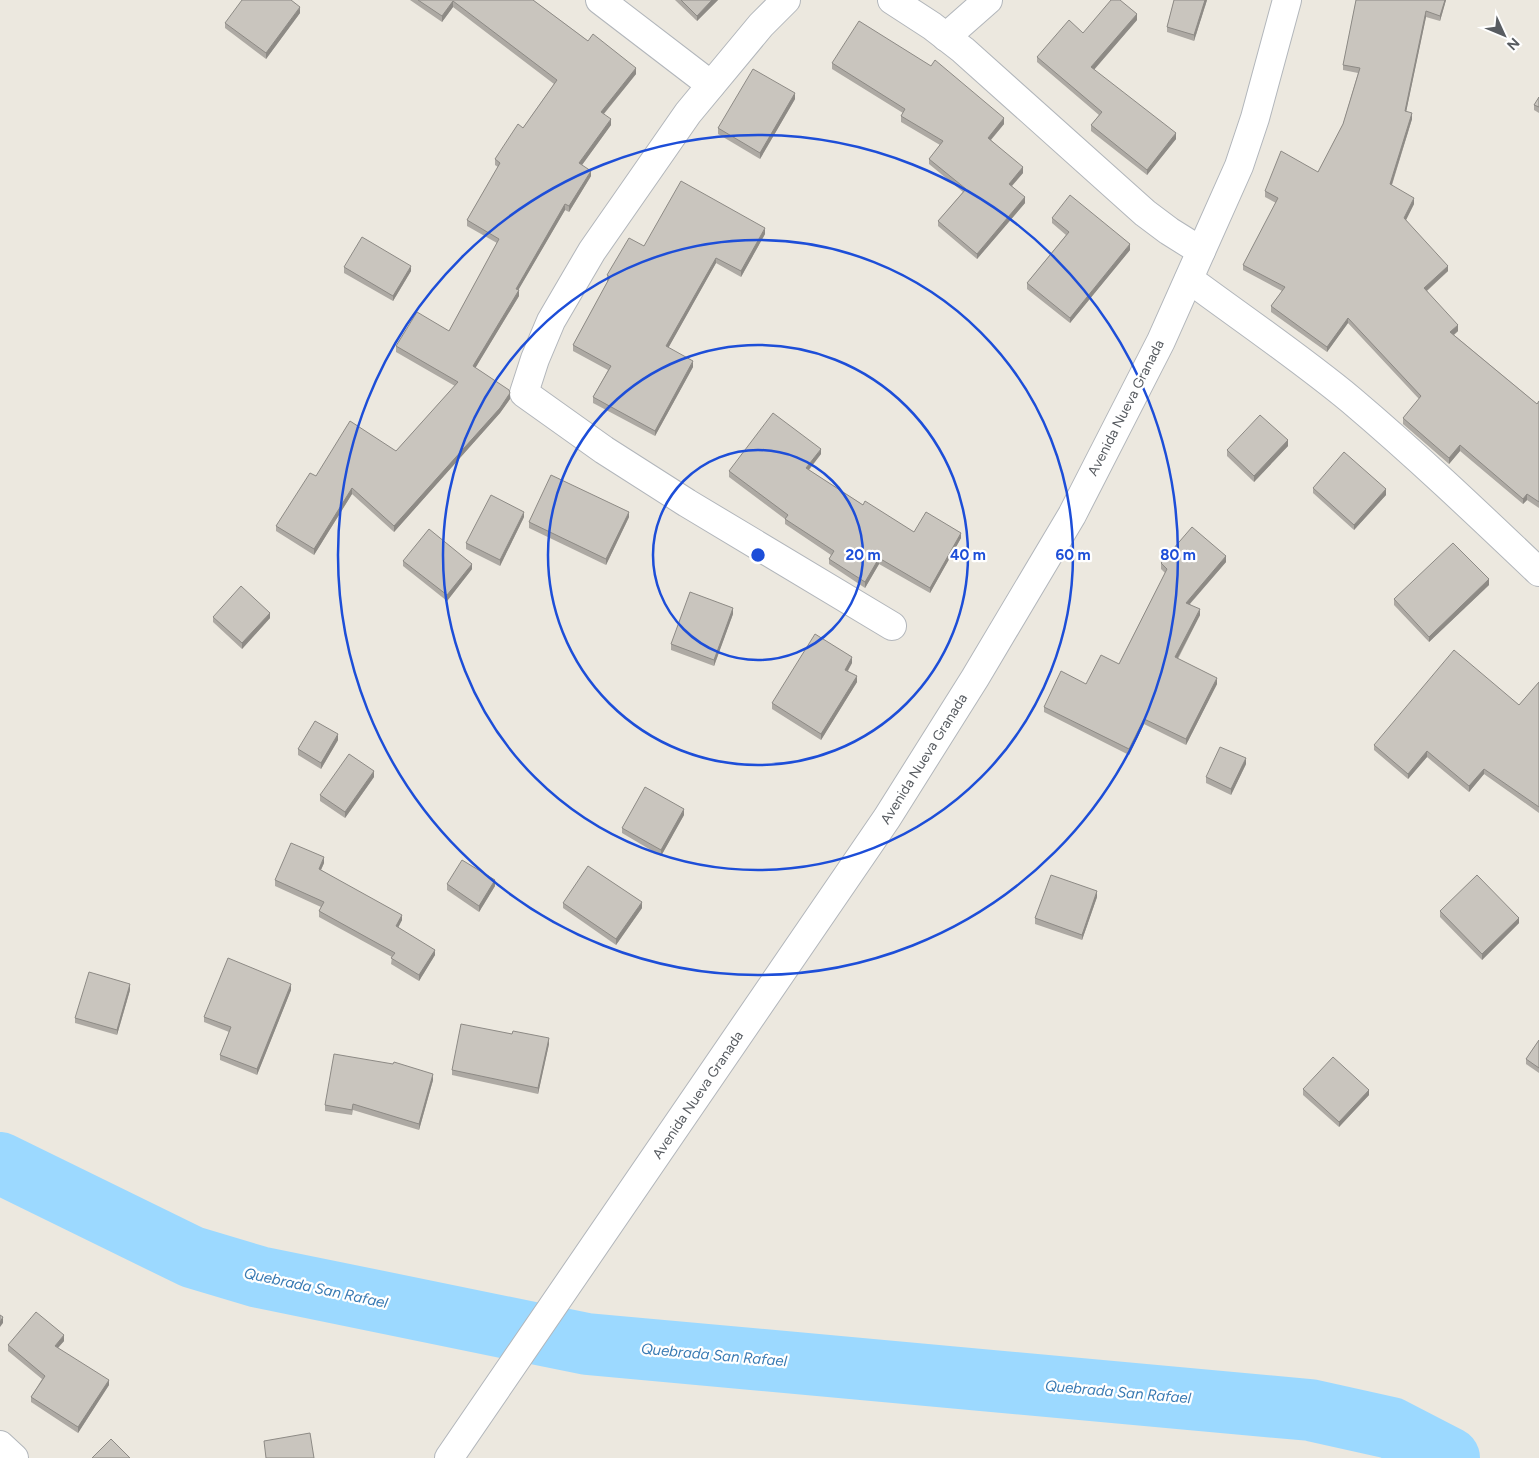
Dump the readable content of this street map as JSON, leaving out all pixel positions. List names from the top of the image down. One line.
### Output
{"streets":{"street":["Avenida Nueva Granada"]},"water":["Quebrada San Rafael"],"north":"bottom right","rings":["20 m","40 m","60 m","80 m"]}
